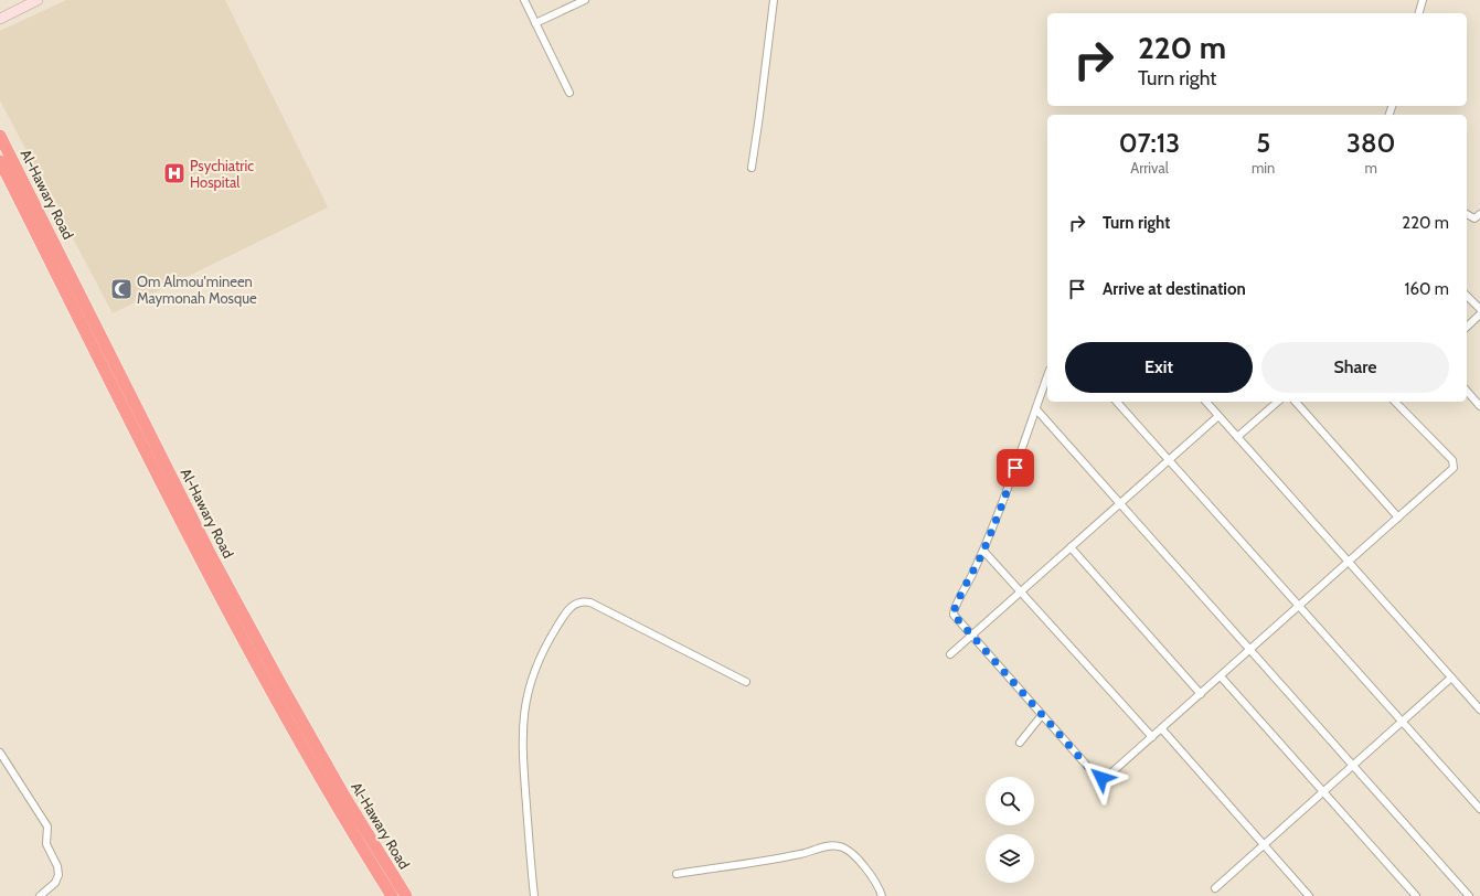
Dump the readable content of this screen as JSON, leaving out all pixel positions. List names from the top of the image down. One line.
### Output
{"streets":{"highway":["Al-Hawary Road"]},"places":{"hospital":["Psychiatric Hospital"],"mosque":["Om Almou'mineen Maymonah Mosque"]},"page":{"turn":["220 m","Turn right"],"eta":["07:13","Arrival","5","min","380","m"],"list":[{"name":"Turn right","value":"220 m"},{"name":"Arrive at destination","value":"160 m"}],"buttons":["Exit","Share"]}}
